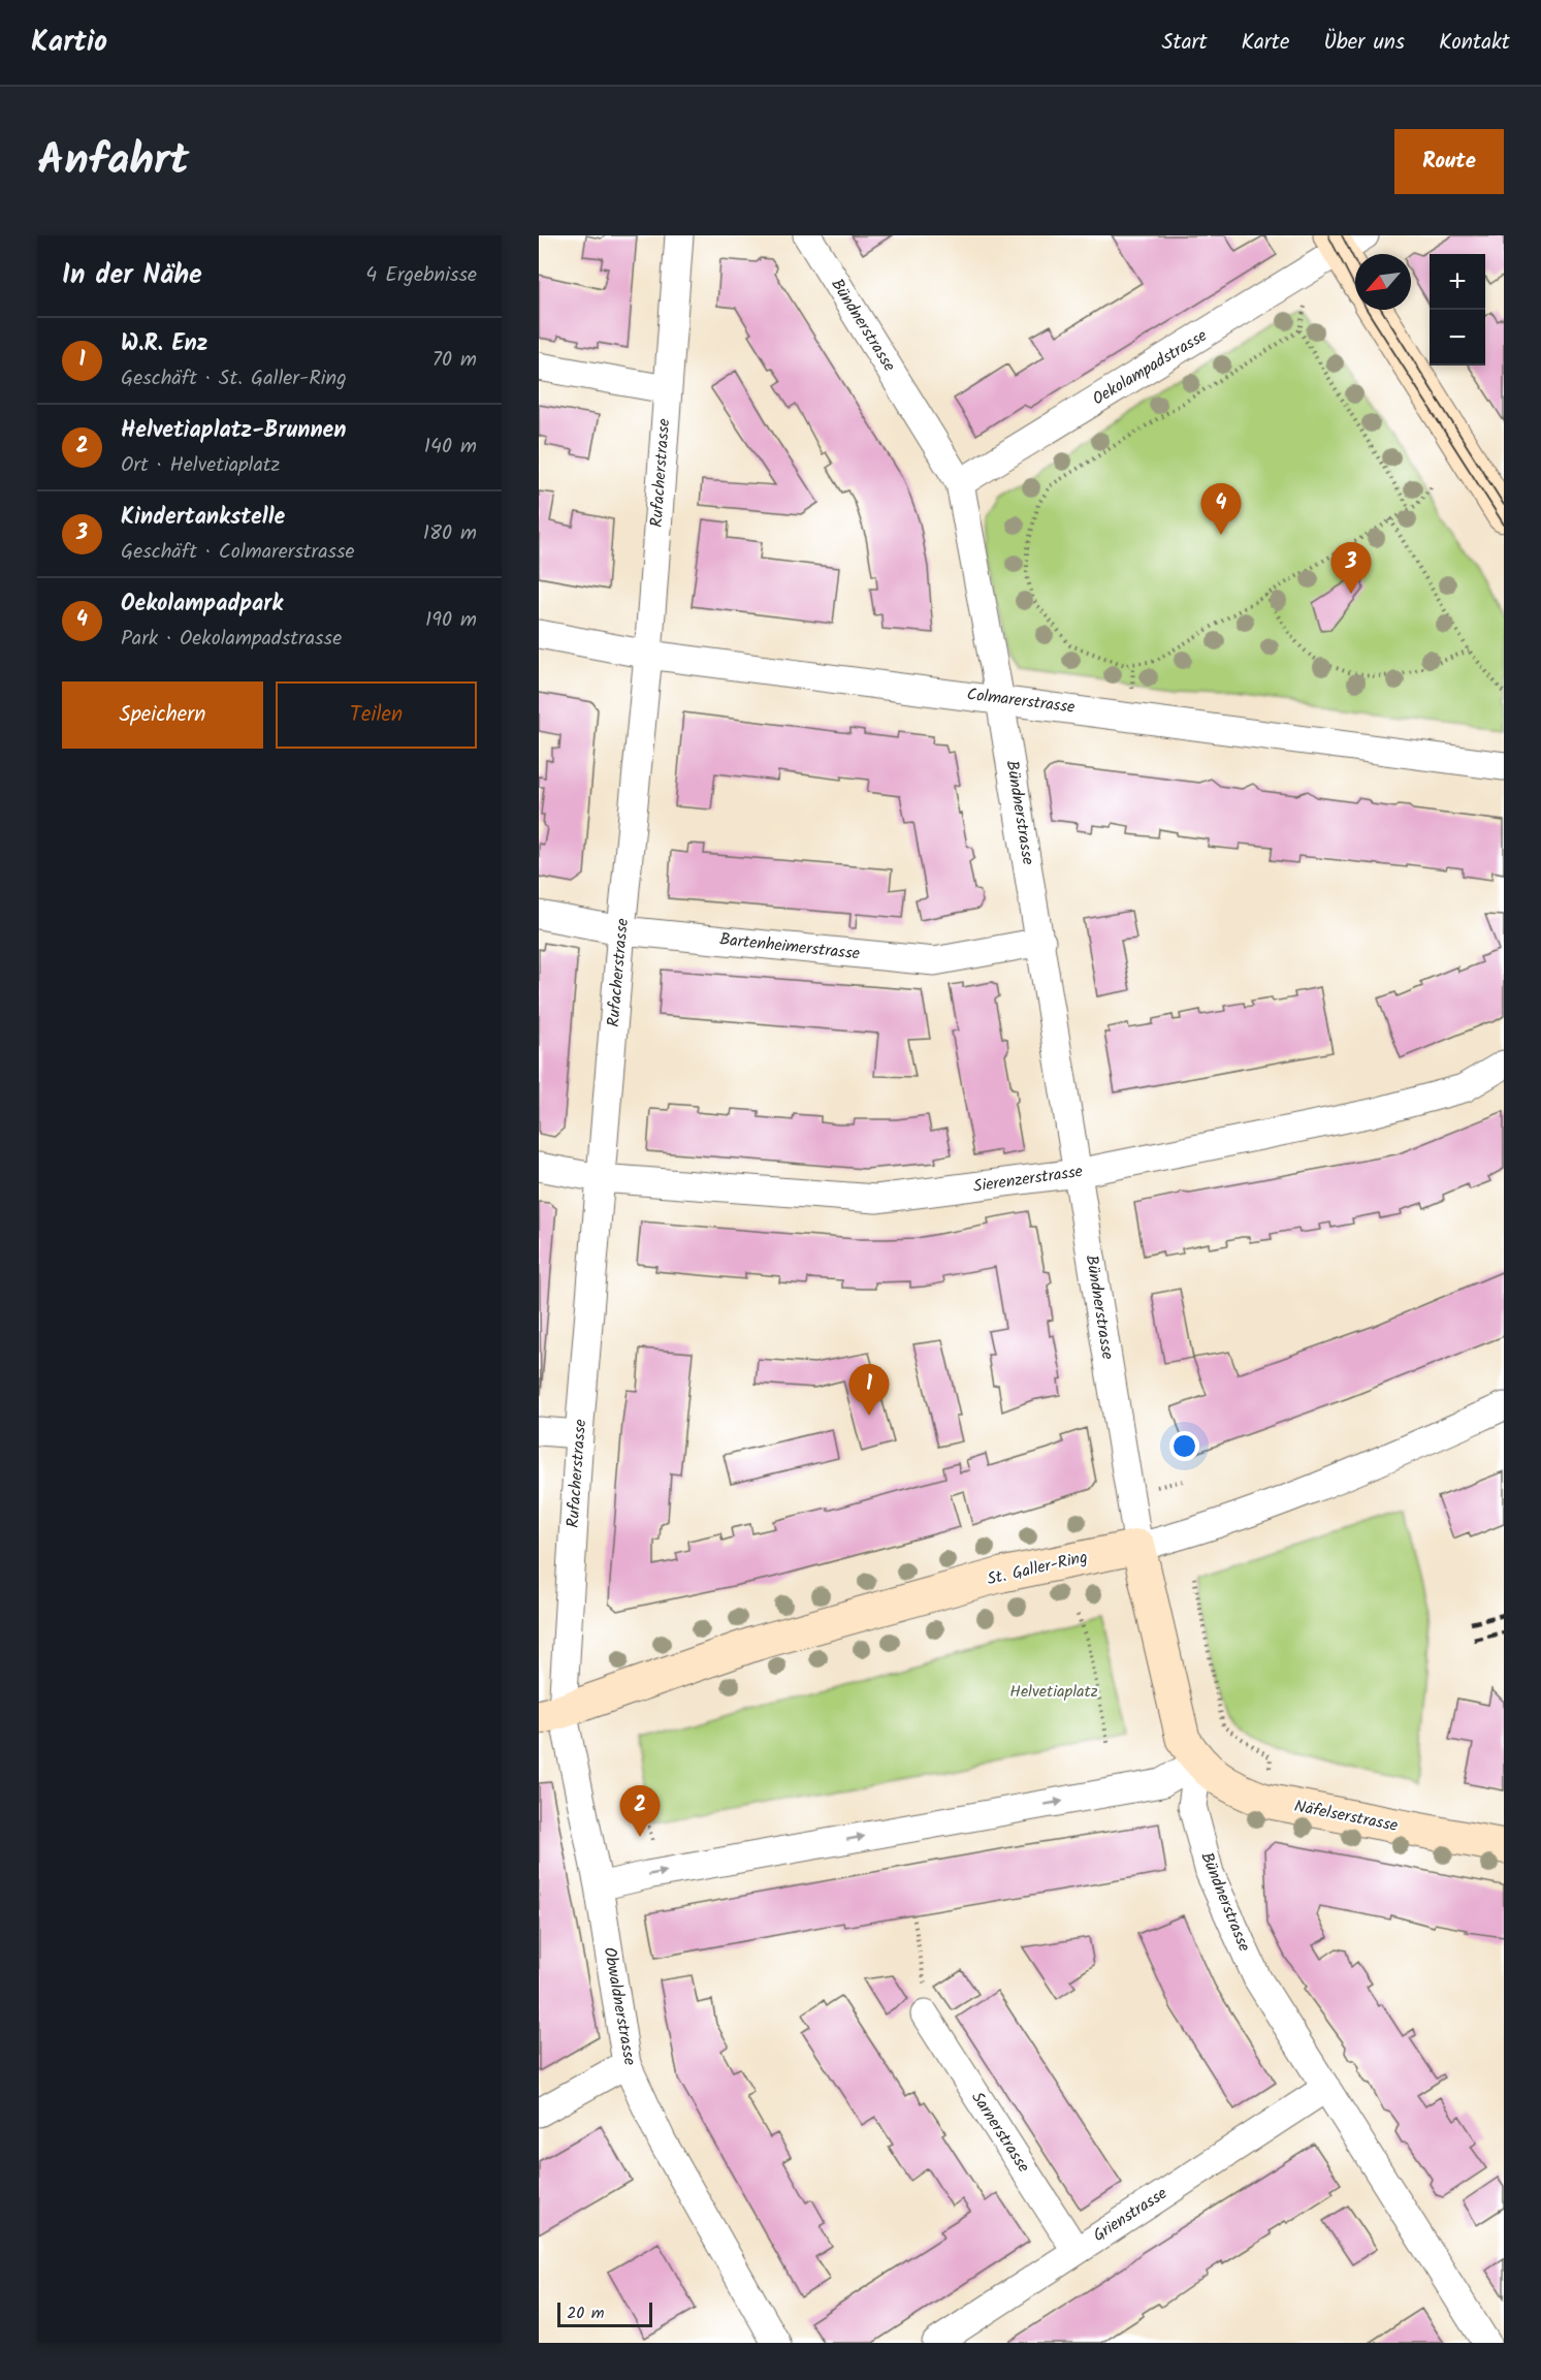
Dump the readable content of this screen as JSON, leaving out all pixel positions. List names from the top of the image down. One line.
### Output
{"streets":{"street":["Bündnerstrasse","Oekolampadstrasse","Rufacherstrasse","Colmarerstrasse","Bartenheimerstrasse","Sierenzerstrasse","St. Galler-Ring","Näfelserstrasse","Obwaldnerstrasse","Sarnerstrasse","Grienstrasse"]},"crossings":[["Bündnerstrasse","Oekolampadstrasse"],["Bündnerstrasse","Colmarerstrasse"],["Bündnerstrasse","Bartenheimerstrasse"],["Bündnerstrasse","Sierenzerstrasse"],["Bündnerstrasse","St. Galler-Ring"],["Bündnerstrasse","Näfelserstrasse"],["Bündnerstrasse","Grienstrasse"],["Rufacherstrasse","Colmarerstrasse"],["Rufacherstrasse","Bartenheimerstrasse"],["Rufacherstrasse","Sierenzerstrasse"],["Rufacherstrasse","St. Galler-Ring"],["Rufacherstrasse","Obwaldnerstrasse"],["St. Galler-Ring","Obwaldnerstrasse"],["Sarnerstrasse","Grienstrasse"]],"parks":["Helvetiaplatz"],"scale_bar":"20 m","north":"bottom left","page":{"header":"Kartio","nav":["Start","Karte","Über uns","Kontakt"],"title":"Anfahrt","buttons":["Route",["Speichern","Teilen"]],"heading":["In der Nähe","4 Ergebnisse"],"map_buttons":["+","−"],"list":[{"mark":"1","name":"W.R. Enz","note":"Geschäft · St. Galler-Ring","value":"70 m"},{"mark":"2","name":"Helvetiaplatz-Brunnen","note":"Ort · Helvetiaplatz","value":"140 m"},{"mark":"3","name":"Kindertankstelle","note":"Geschäft · Colmarerstrasse","value":"180 m"},{"mark":"4","name":"Oekolampadpark","note":"Park · Oekolampadstrasse","value":"190 m"}],"pins":["4","3","1","2"],"scale":"20 m"}}
